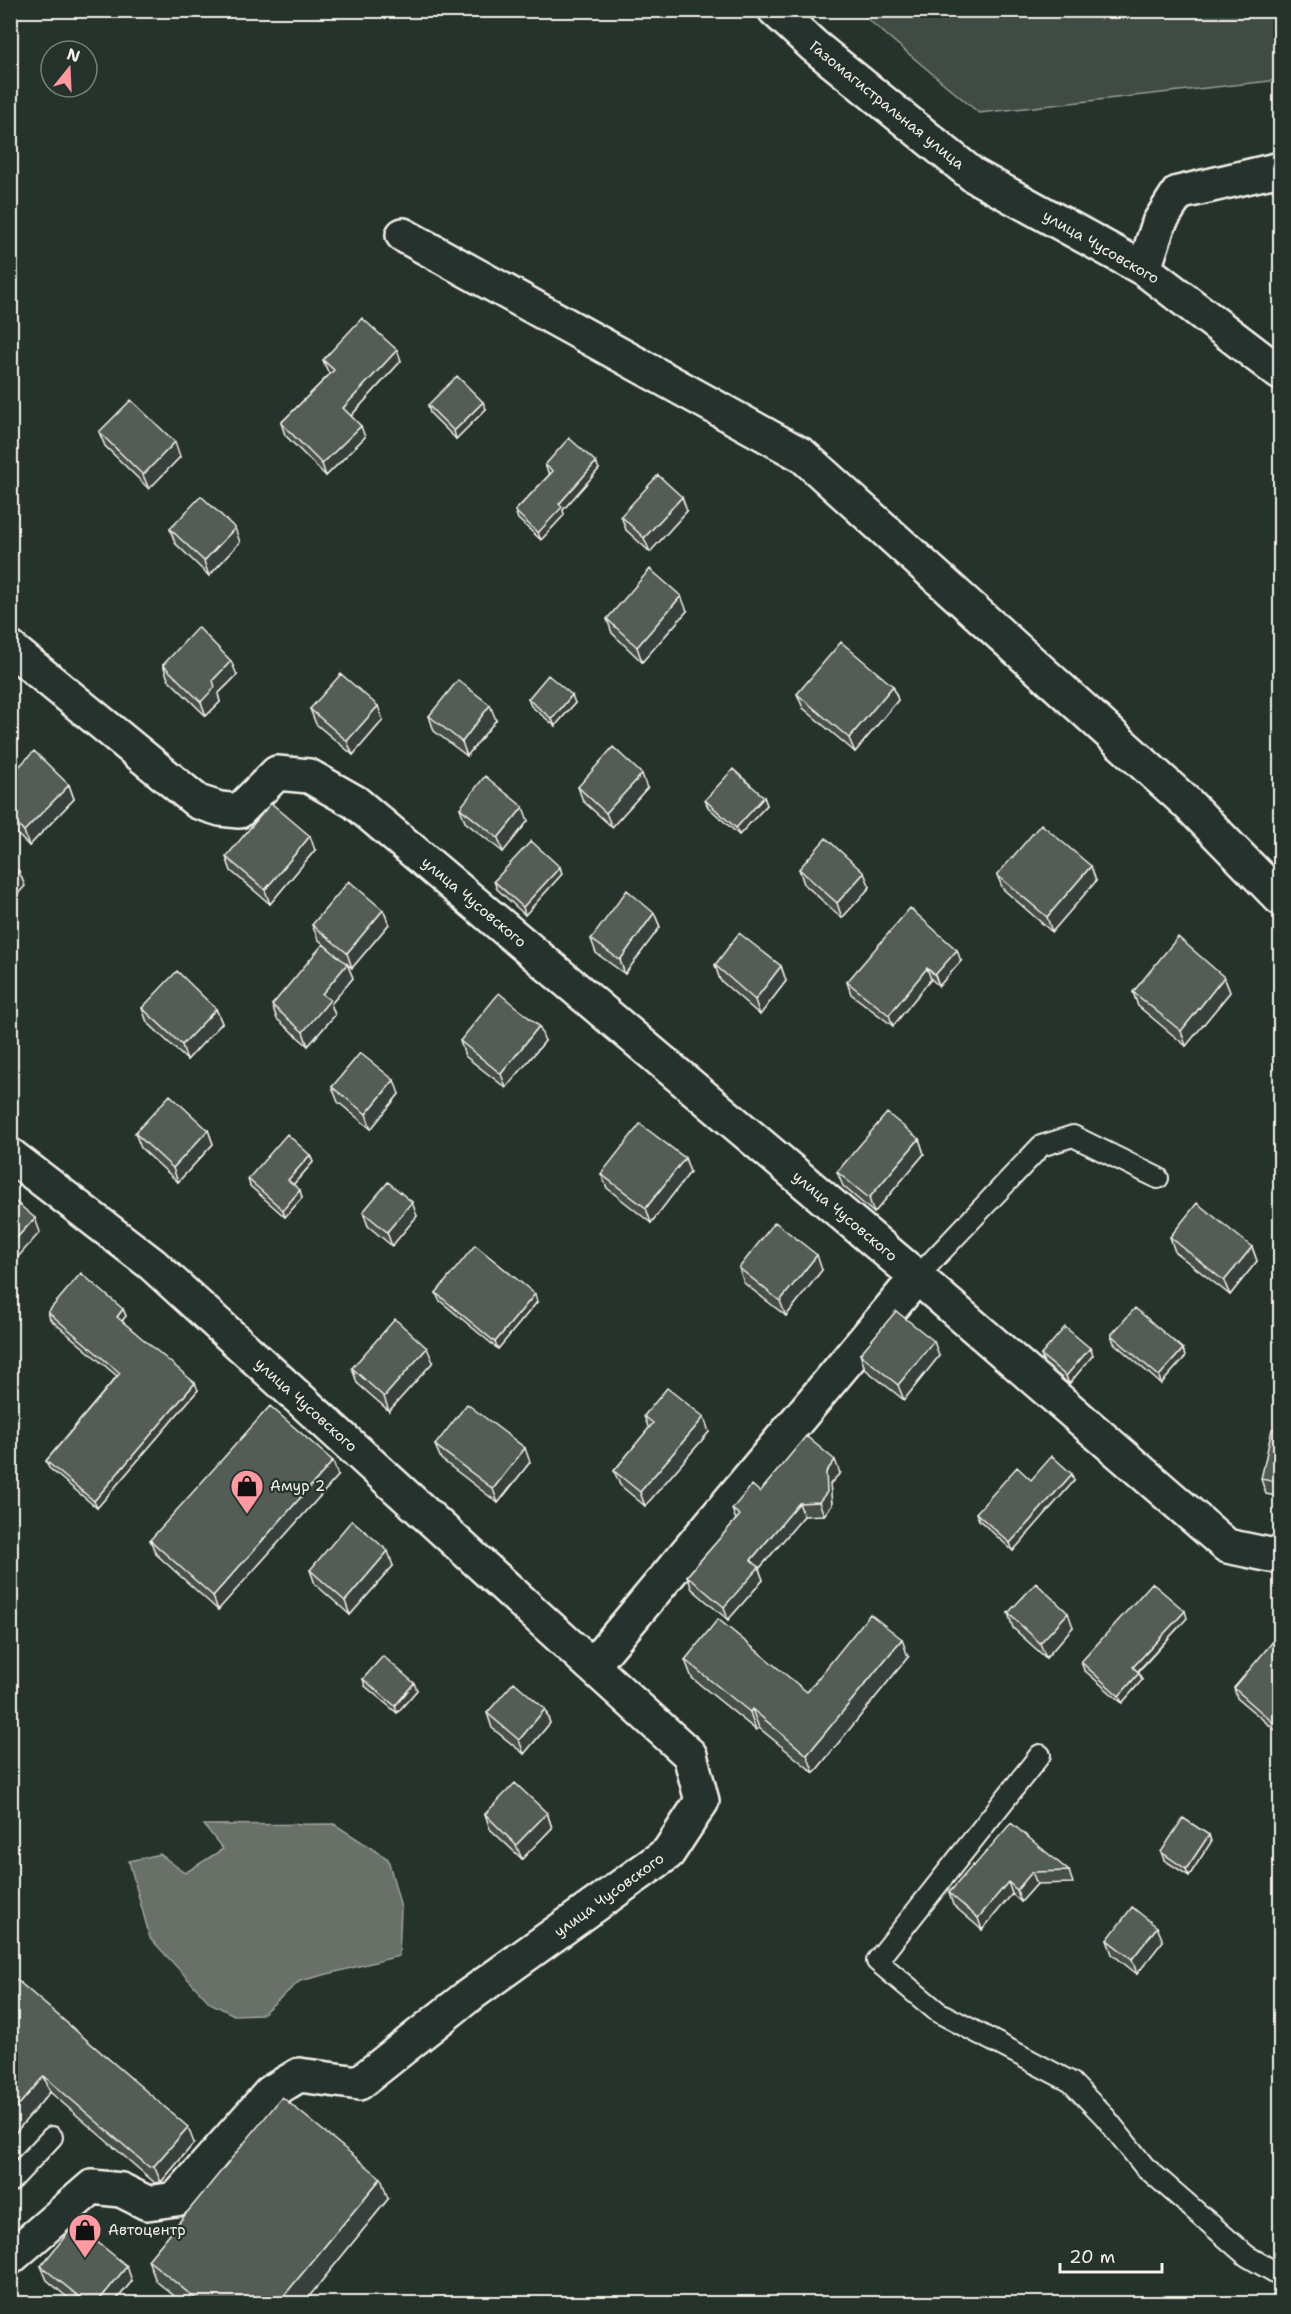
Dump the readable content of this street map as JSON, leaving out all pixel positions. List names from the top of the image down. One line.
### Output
{"streets":{"street":["Газомагистральная улица","улица Чусовского"]},"crossings":[["Газомагистральная улица","улица Чусовского"]],"places":{"shop":["Амур 2","Автоцентр"]},"scale_bar":"20 m","north":"top"}
